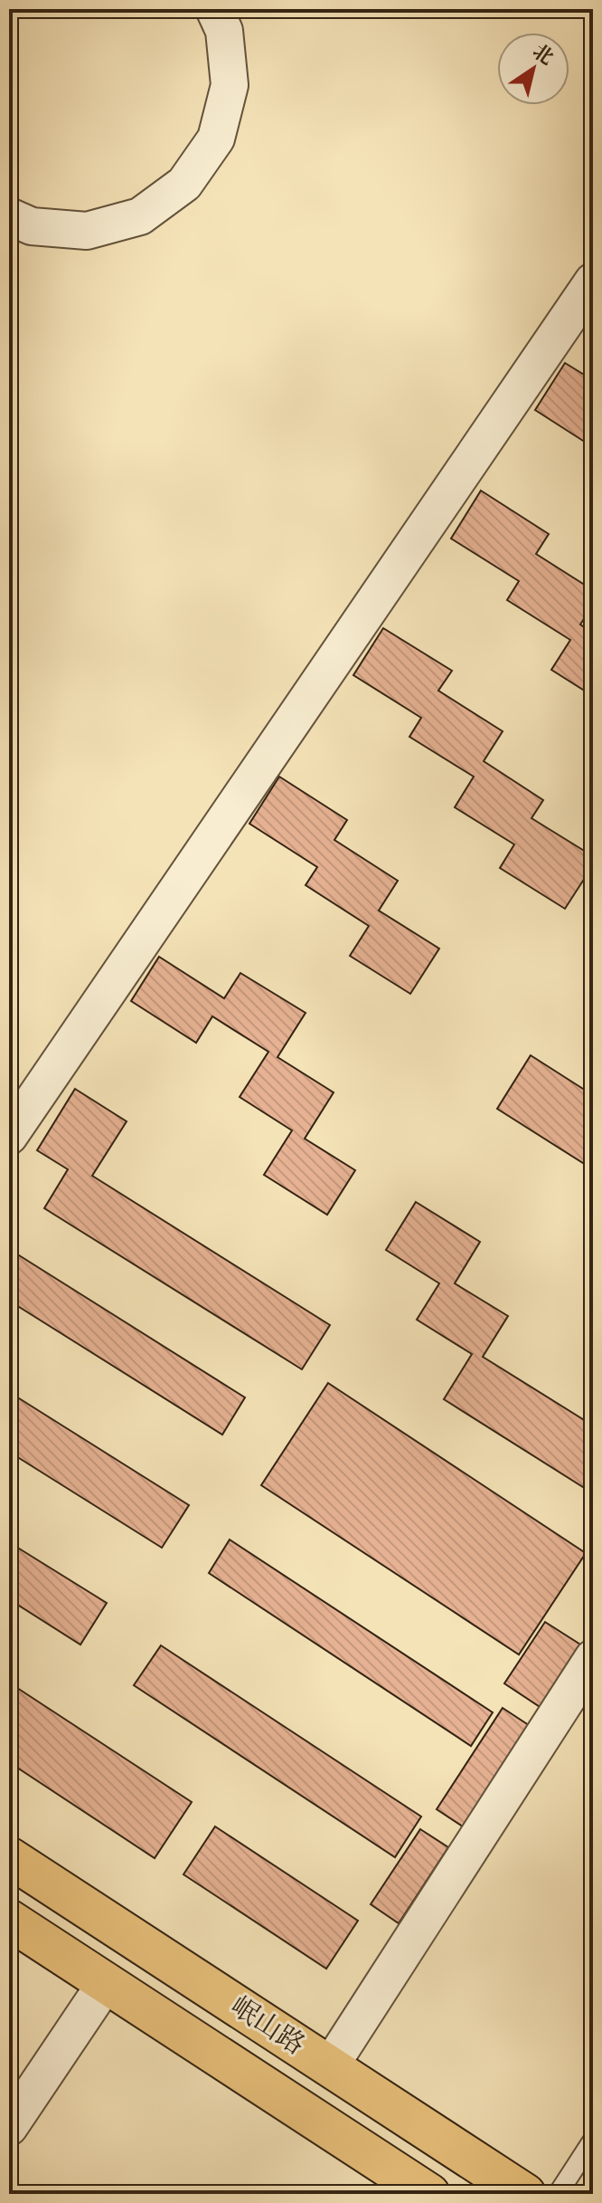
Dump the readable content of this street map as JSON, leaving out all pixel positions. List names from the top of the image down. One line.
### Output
{"streets":{"main road":["岷山路"]},"north":"top right"}
